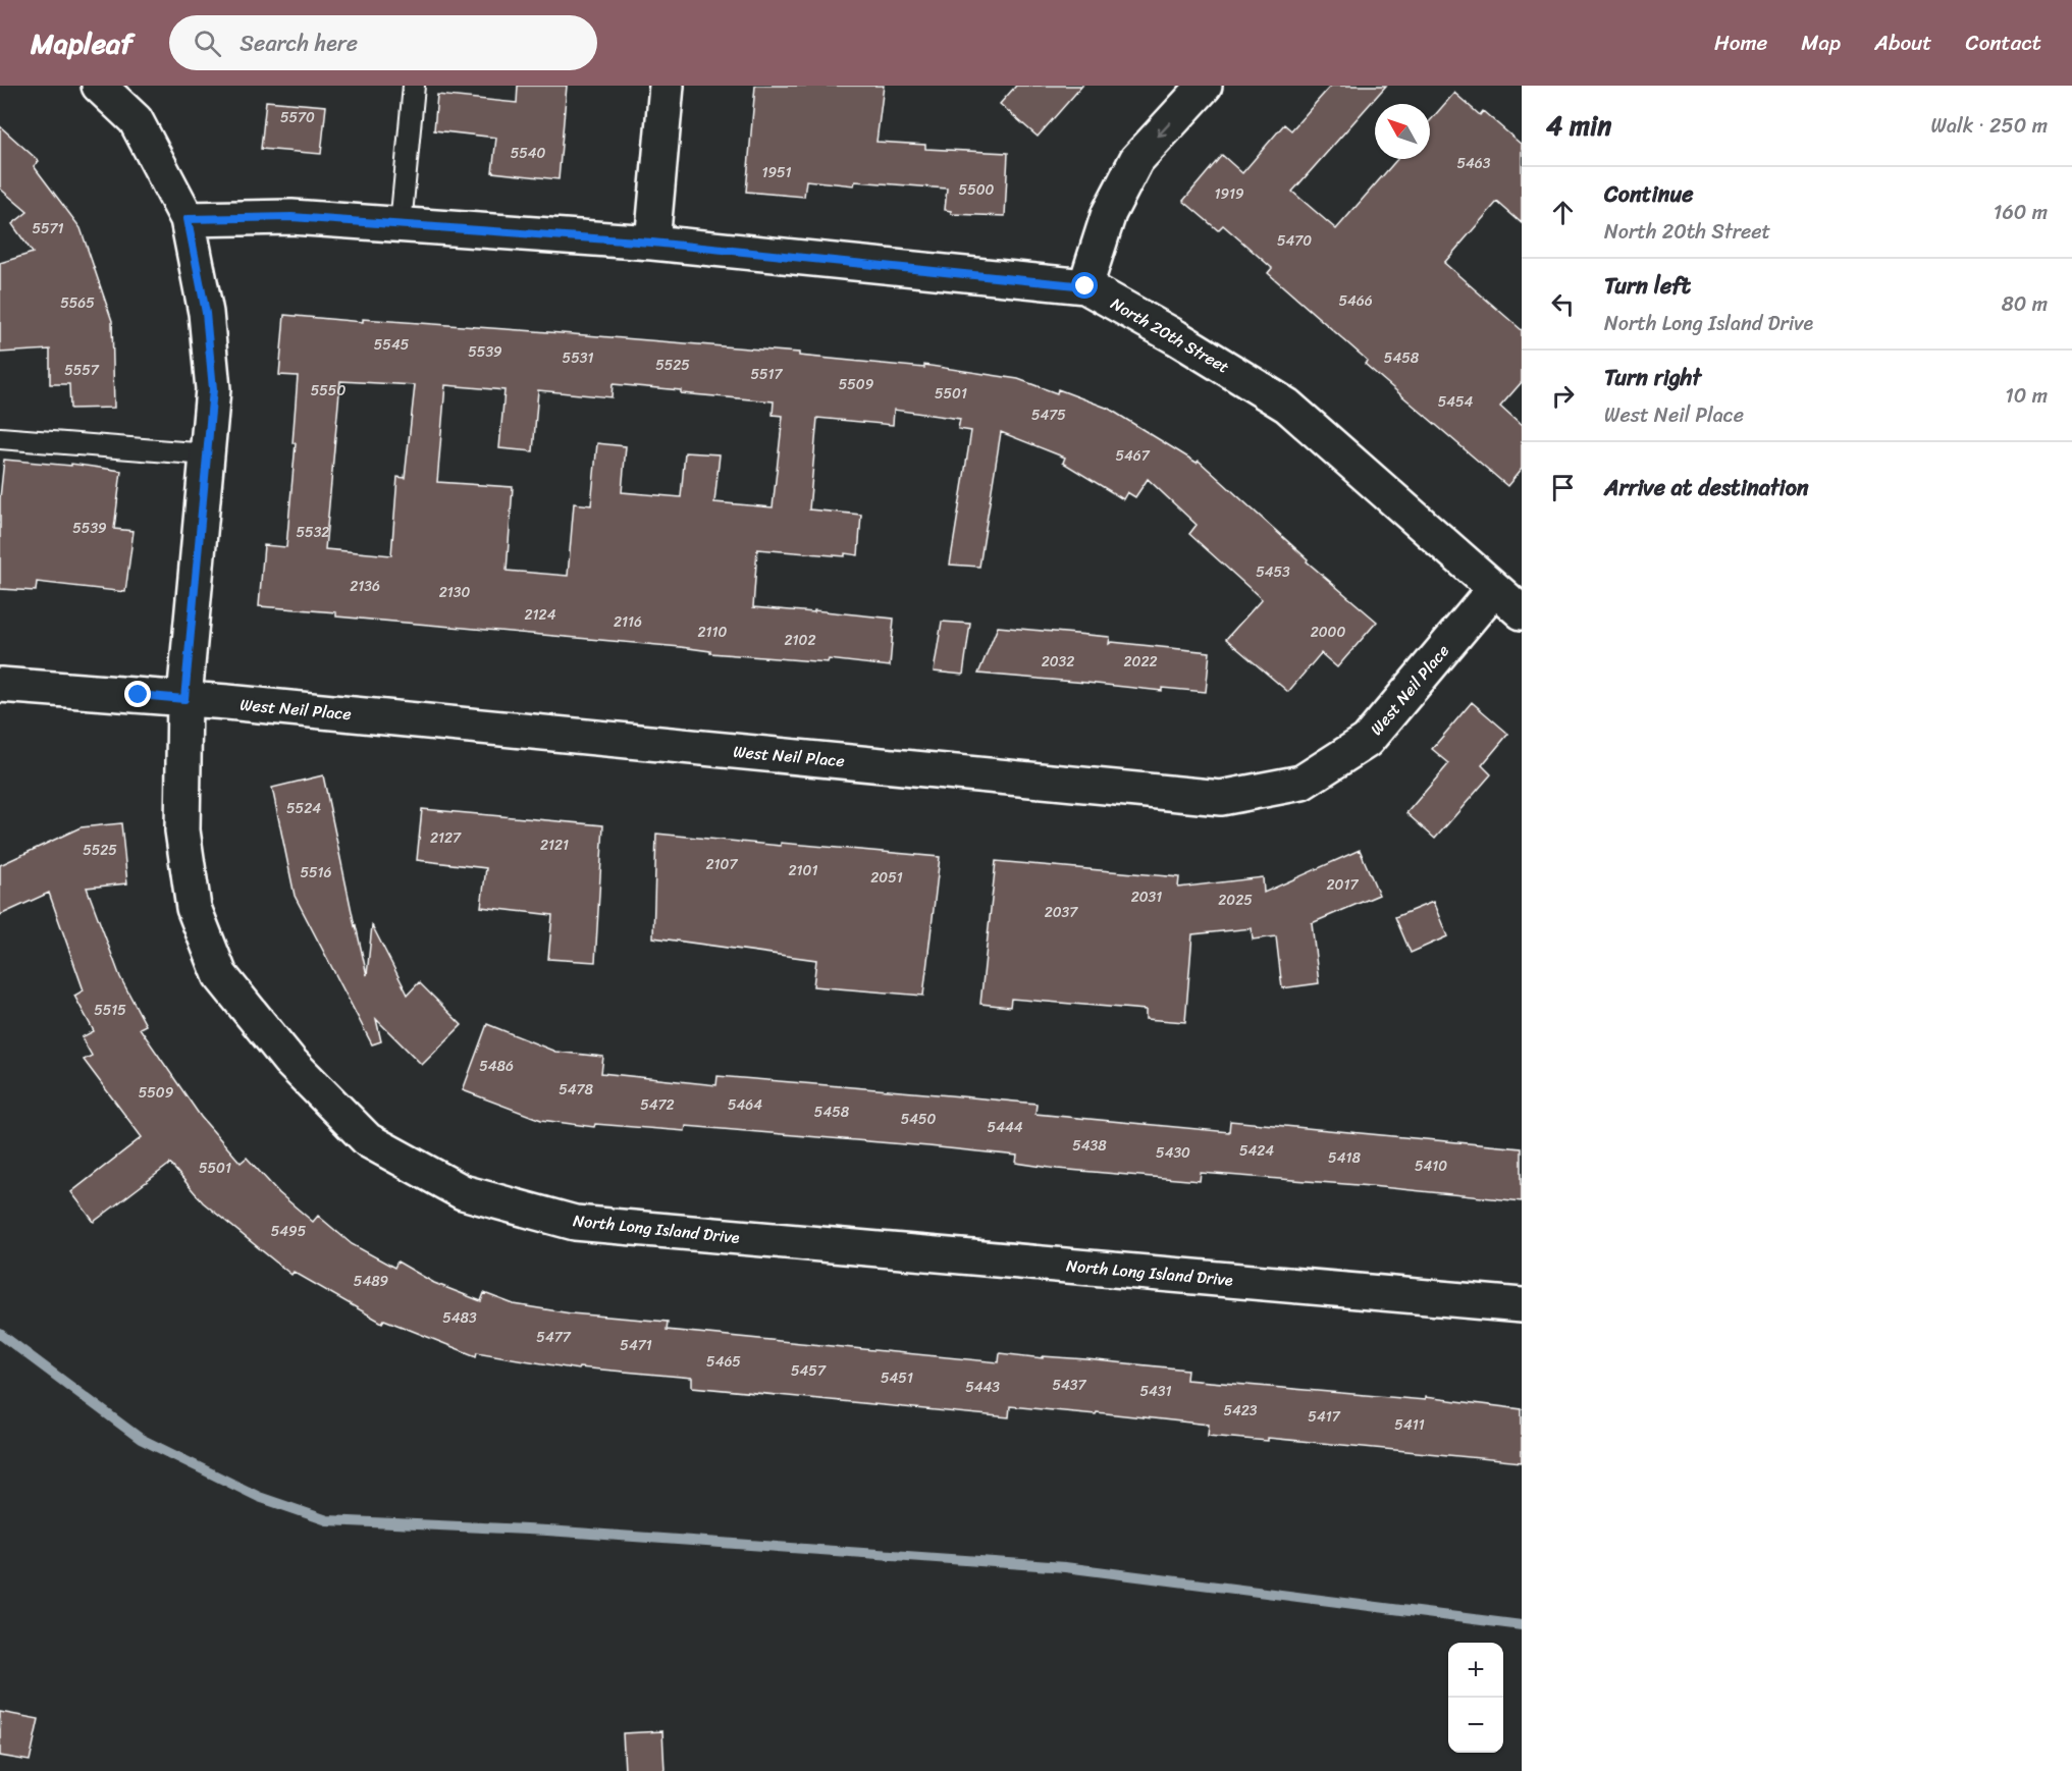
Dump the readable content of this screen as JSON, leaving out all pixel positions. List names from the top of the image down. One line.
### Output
{"streets":{"street":["North 20th Street","West Neil Place","North Long Island Drive"]},"crossings":[["North 20th Street","West Neil Place"],["North 20th Street","North Long Island Drive"],["West Neil Place","North Long Island Drive"]],"house_numbers":["5570","5540","5463","1951","5500","1919","5571","5470","5466","5565","5545","5539","5531","5458","5525","5557","5517","5509","5550","5501","5454","5475","5467","5539","5532","5453","2136","2130","2124","2116","2110","2000","2102","2032","2022","5524","2127","2121","5525","2107","2101","5516","2051","2017","2031","2025","2037","5515","5486","5478","5509","5472","5464","5458","5450","5444","5438","5424","5430","5418","5410","5501","5495","5489","5483","5477","5471","5465","5457","5451","5437","5443","5431","5423","5417","5411"],"north":"top left","page":{"header":"Mapleaf","search":"Search here","nav":["Home","Map","About","Contact"],"heading":["4 min","Walk · 250 m"],"list":[["Continue","North 20th Street","160 m"],["Turn left","North Long Island Drive","80 m"],["Turn right","West Neil Place","10 m"],"Arrive at destination"],"map_buttons":["+","−"]}}
